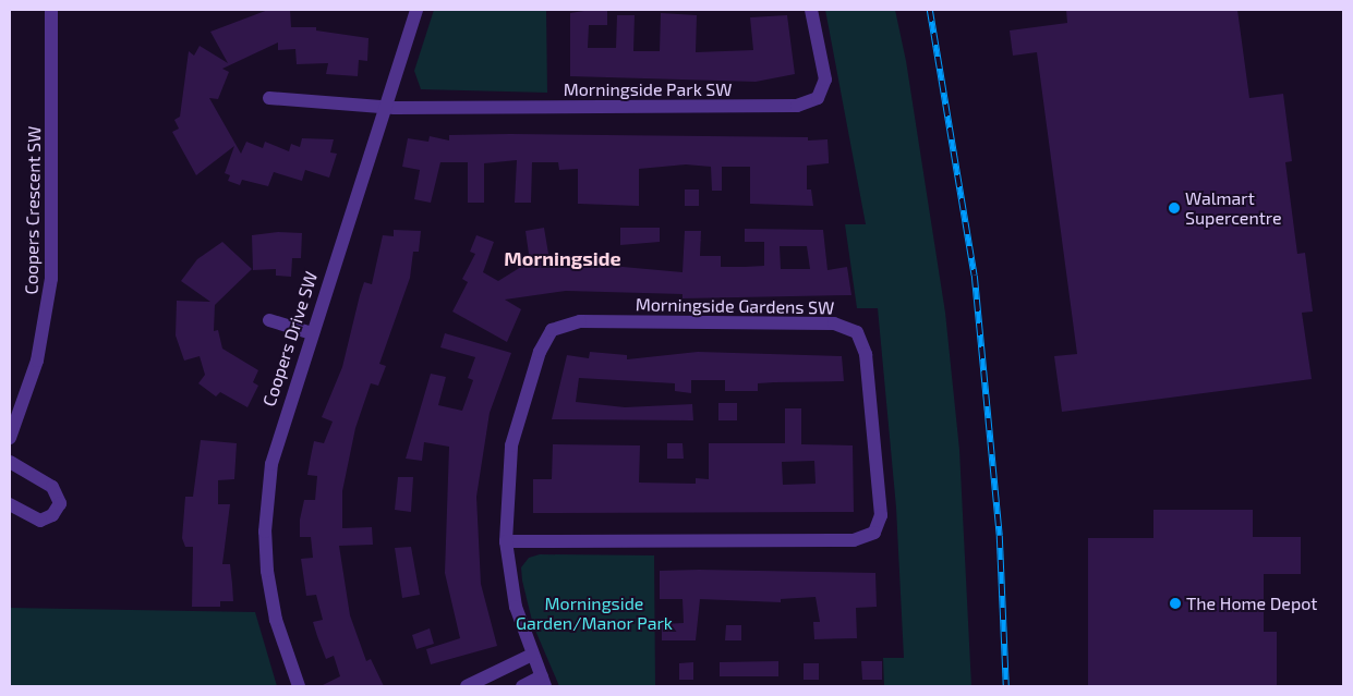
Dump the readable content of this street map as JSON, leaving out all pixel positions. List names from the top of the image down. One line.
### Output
{"streets":{"street":["Morningside Park SW","Coopers Crescent SW","Morningside Gardens SW","Coopers Drive SW"]},"crossings":[["Morningside Park SW","Coopers Drive SW"]],"districts":["Morningside"],"parks":["Morningside Garden/Manor Park"],"places":["Walmart Supercentre","The Home Depot"]}
